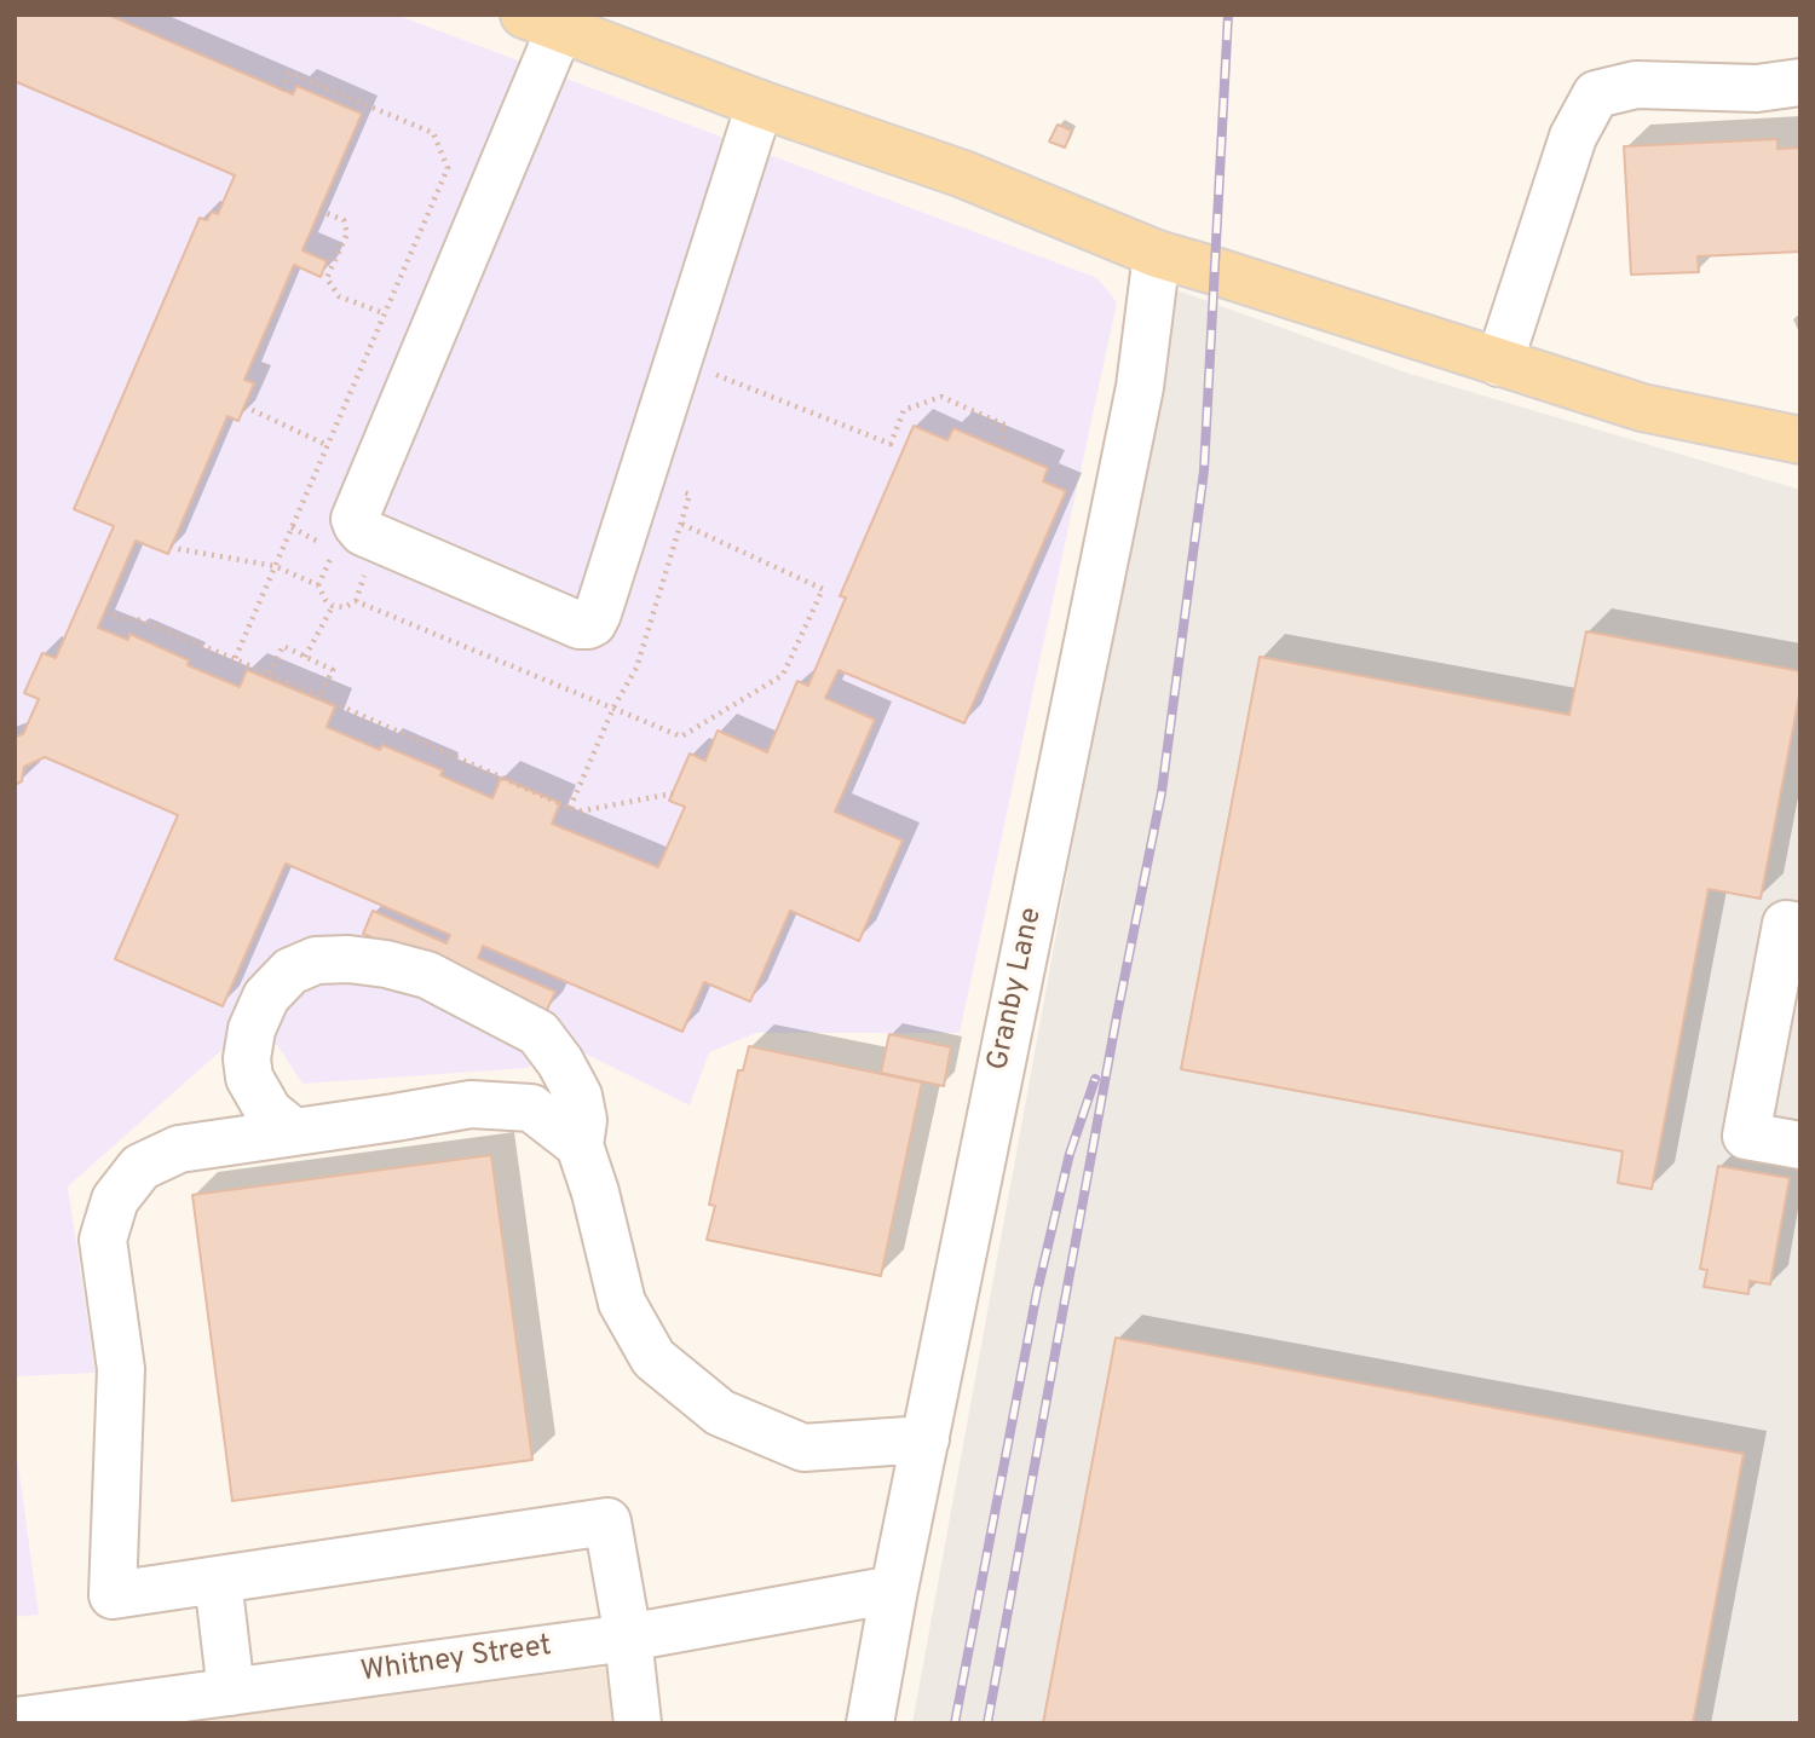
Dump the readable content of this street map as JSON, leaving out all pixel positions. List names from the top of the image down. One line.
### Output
{"streets":{"street":["Granby Lane","Whitney Street"]},"crossings":[["Granby Lane","Whitney Street"]]}
